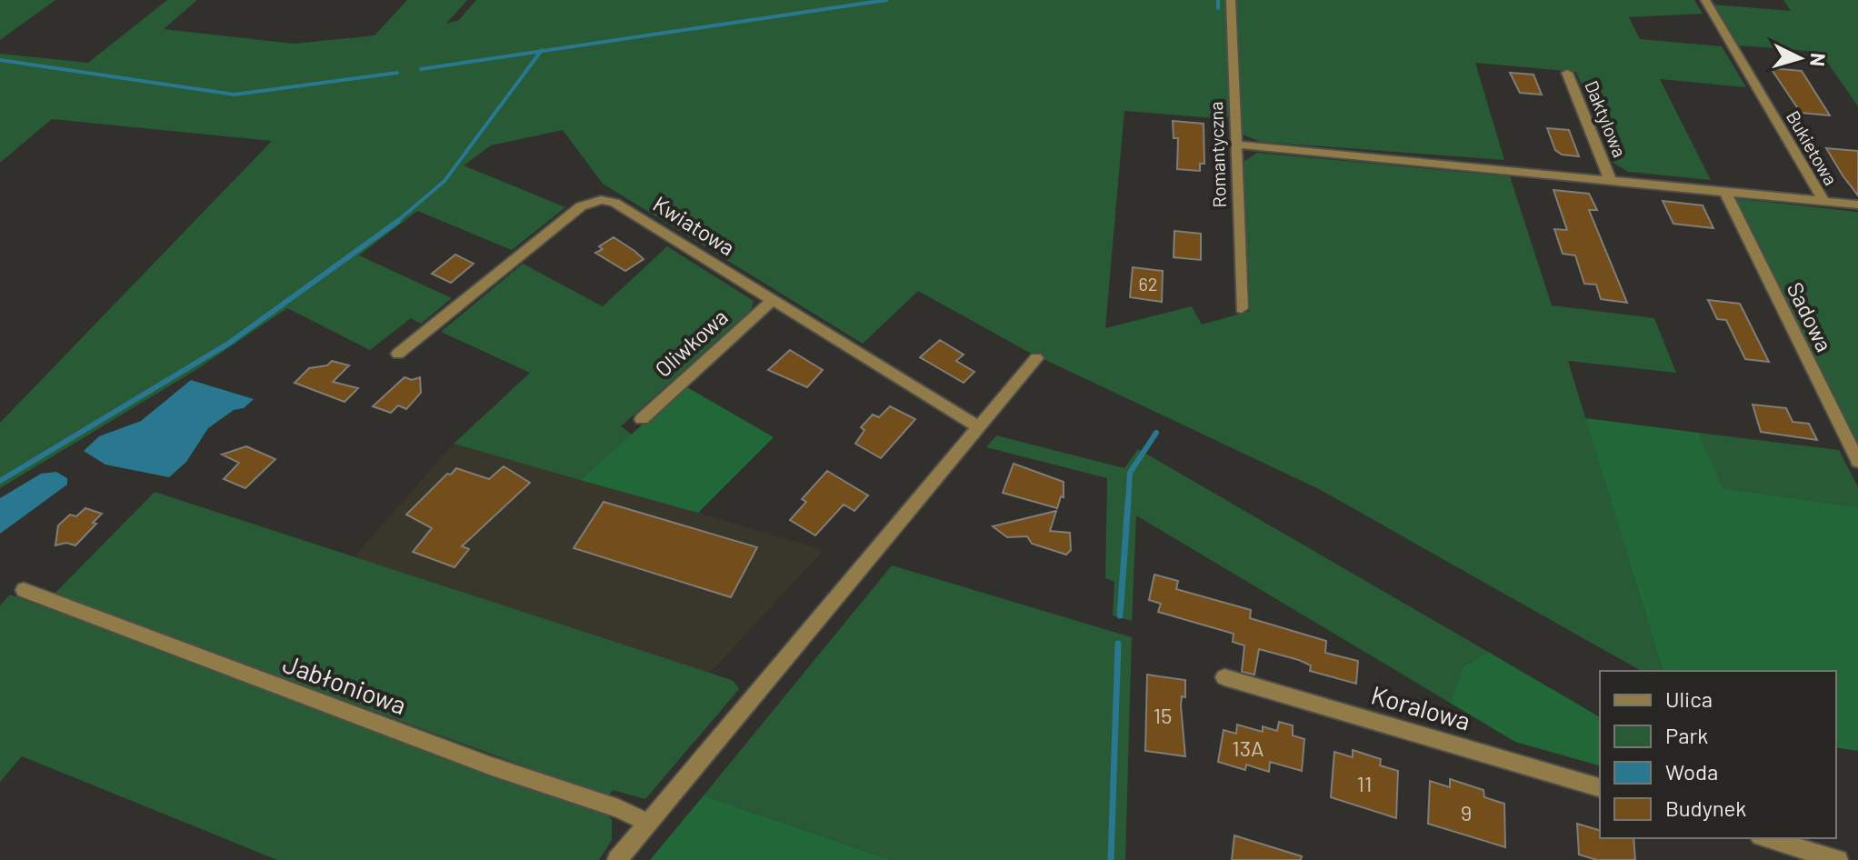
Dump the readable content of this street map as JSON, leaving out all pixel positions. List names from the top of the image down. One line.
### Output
{"streets":{"street":["Daktylowa","Bukietowa","Romantyczna","Kwiatowa","Sadowa","Oliwkowa","Jabłoniowa","Koralowa"]},"crossings":[["Kwiatowa","Oliwkowa"]],"house_numbers":["62","15","13A","11","9"],"legend":["Ulica","Park","Woda","Budynek"],"north":"right"}
